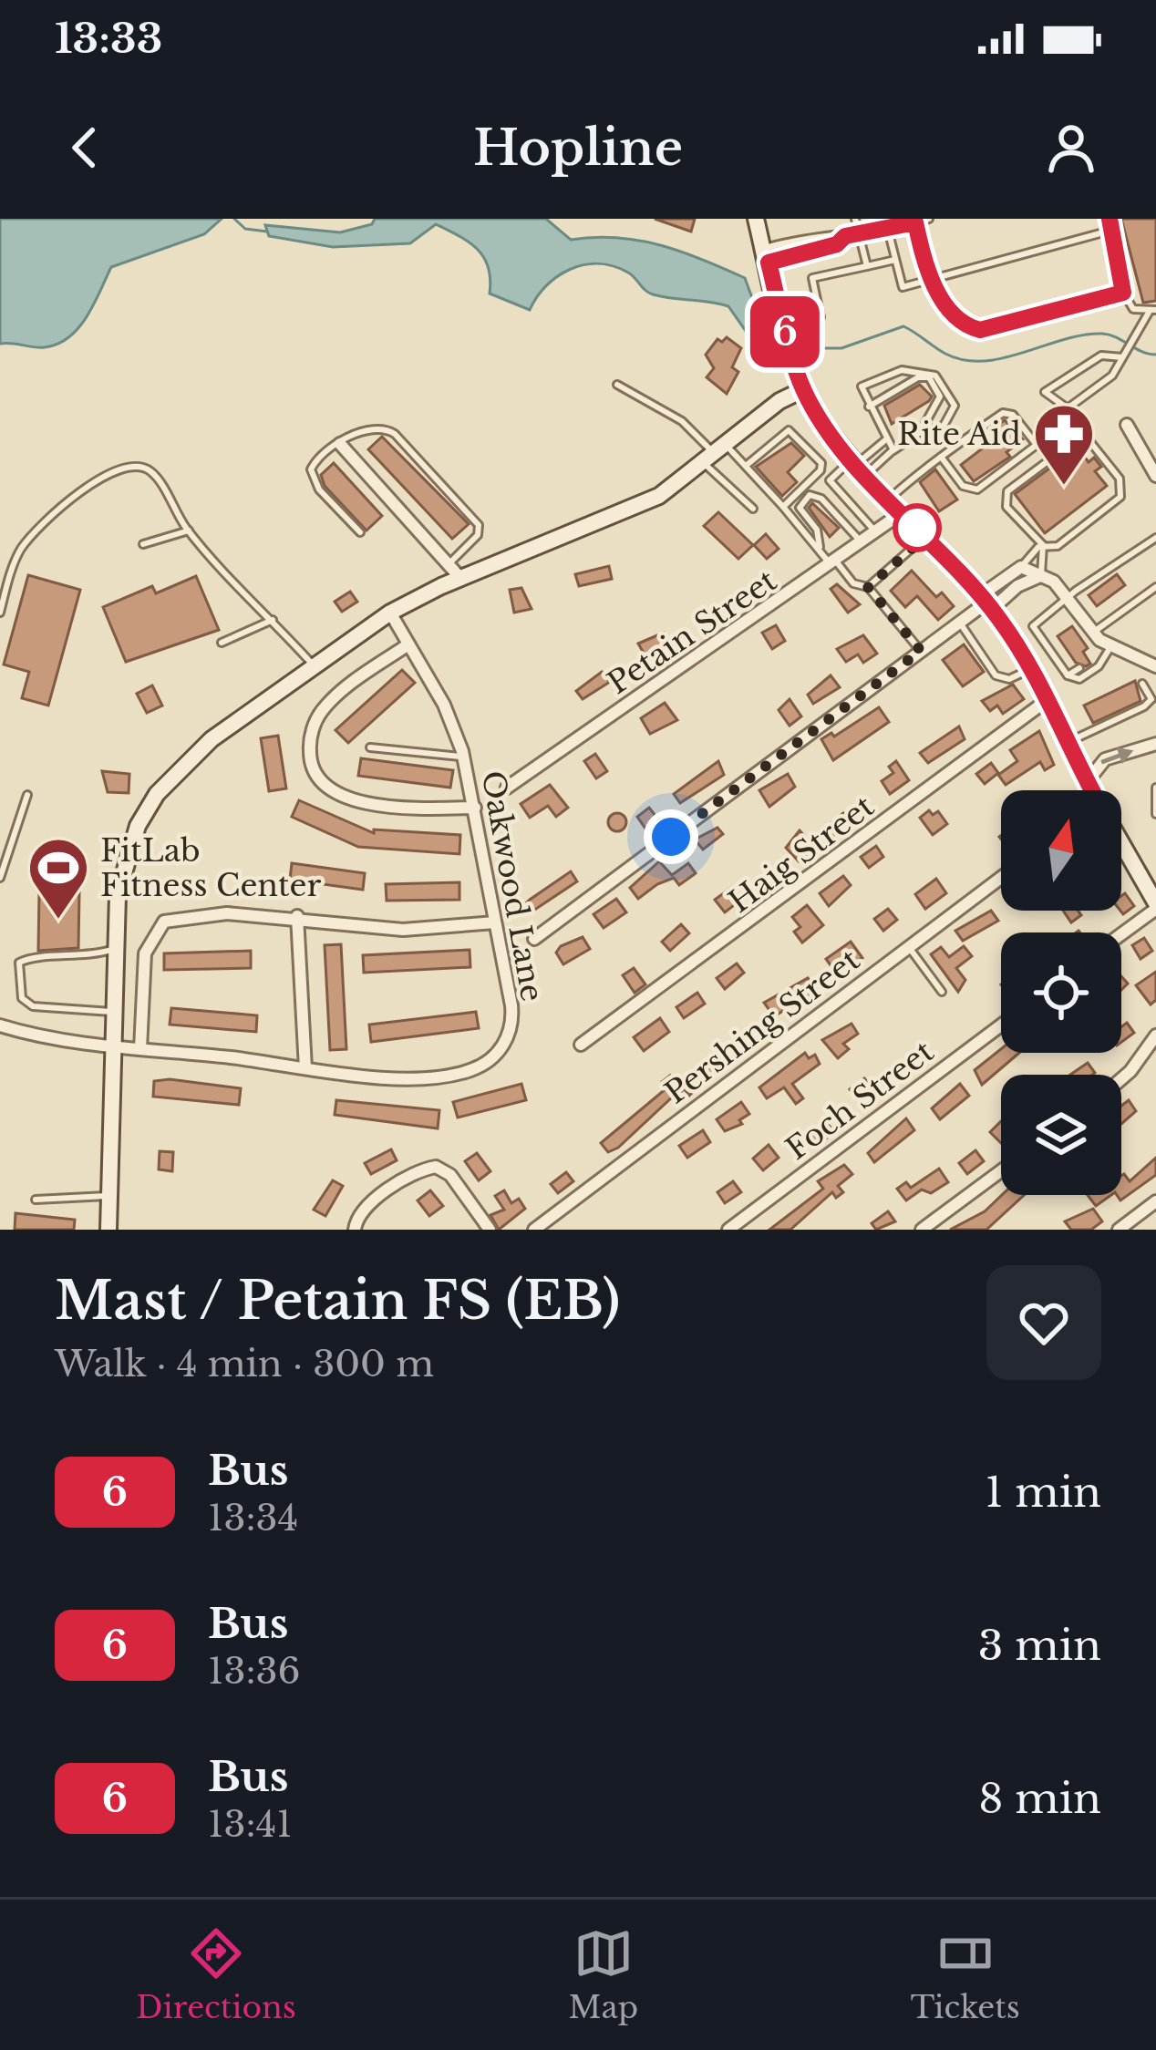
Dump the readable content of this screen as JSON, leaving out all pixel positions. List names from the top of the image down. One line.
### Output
{"streets":{"street":["Petain Street","Haig Street","Oakwood Lane","Pershing Street","Foch Street"]},"places":{"pharmacy":["Rite Aid"],"sports":["FitLab Fitness Center"]},"lines":["bus line 6"],"north":"top","page":{"status":"13:33","header":"Hopline","on_map":"6","heading":["Mast / Petain FS (EB)","Walk · 4 min · 300 m"],"list":[{"mark":"6","name":"Bus","note":"13:34","value":"1 min"},{"mark":"6","name":"Bus","note":"13:36","value":"3 min"},{"mark":"6","name":"Bus","note":"13:41","value":"8 min"}],"tabs":["Directions","Map","Tickets"]}}
